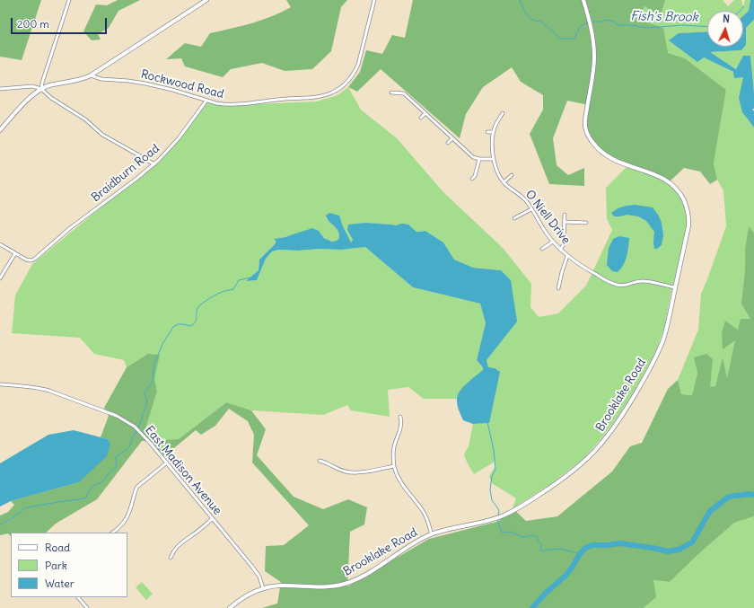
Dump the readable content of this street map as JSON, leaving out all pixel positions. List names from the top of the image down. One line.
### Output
{"streets":{"street":["Rockwood Road","Braidburn Road","O Niell Drive","Brooklake Road","East Madison Avenue"]},"crossings":[["Rockwood Road","Braidburn Road"],["O Niell Drive","Brooklake Road"],["Brooklake Road","East Madison Avenue"]],"water":["Fish's Brook"],"legend":["Road","Park","Water"],"scale_bar":"200 m","north":"top"}
